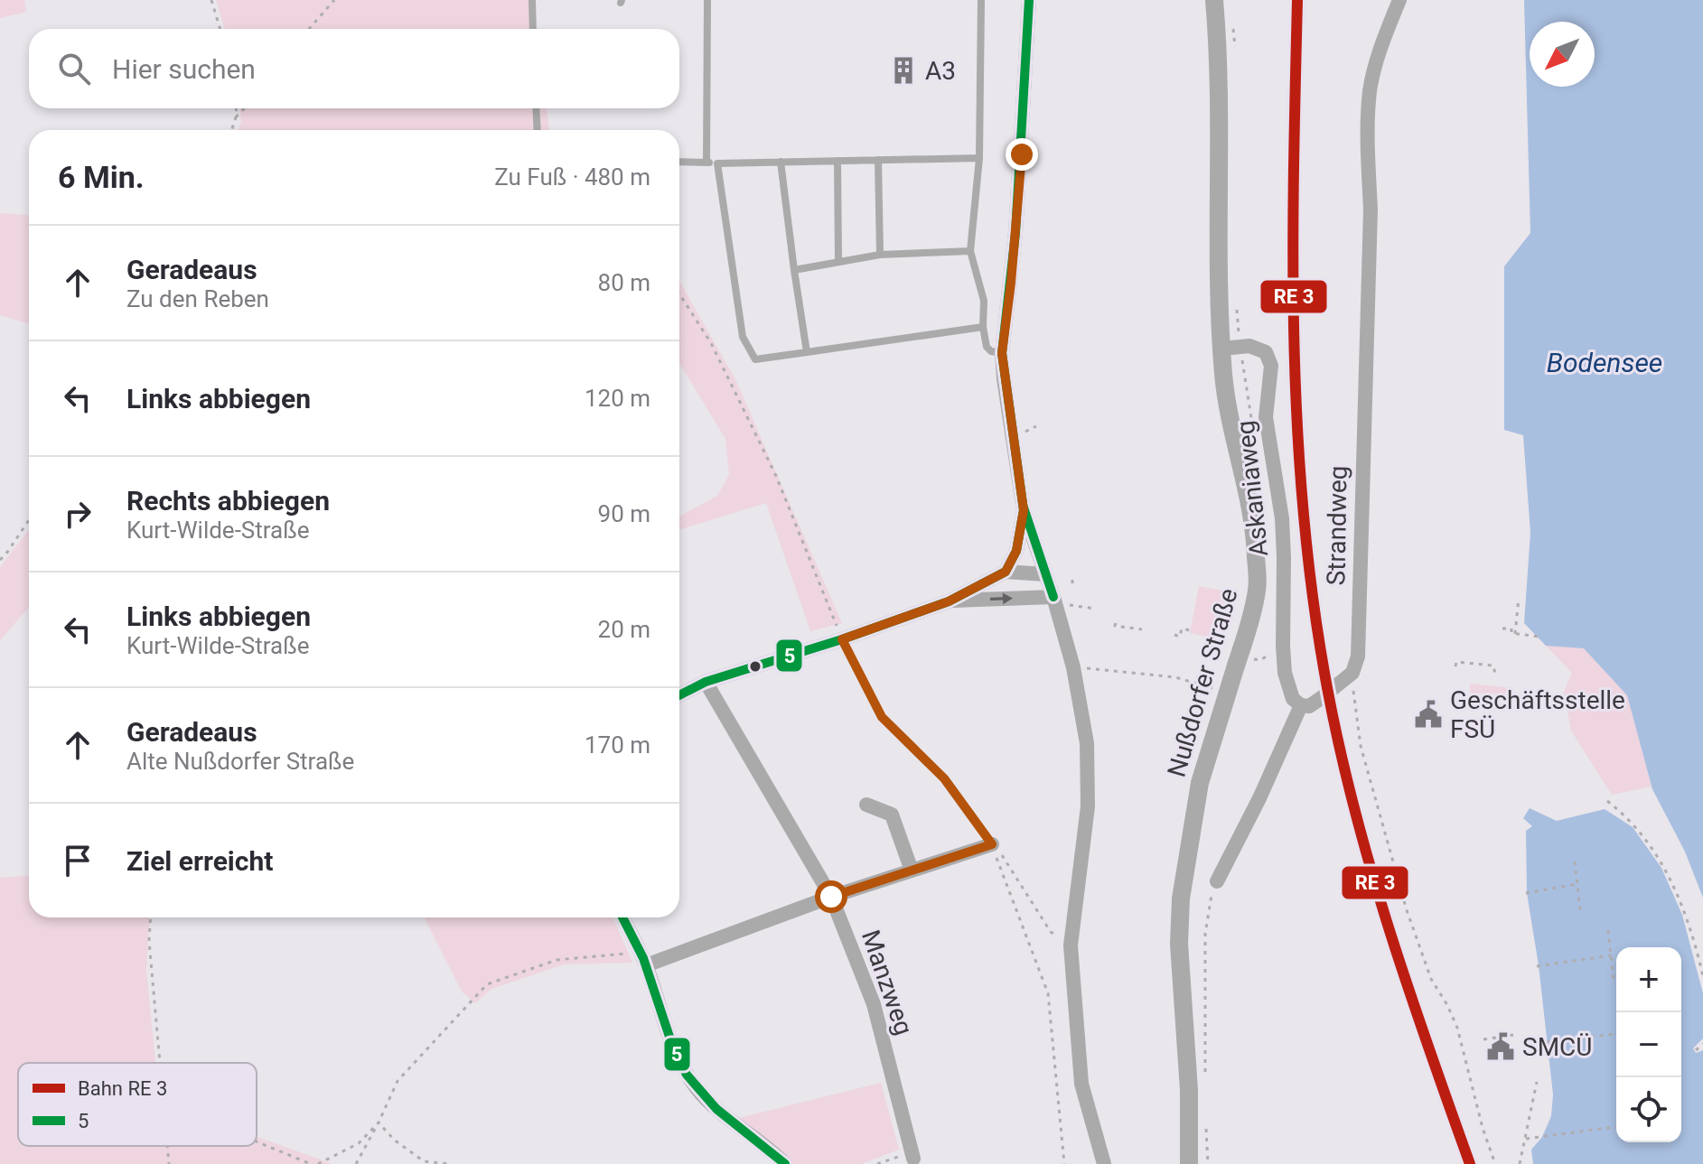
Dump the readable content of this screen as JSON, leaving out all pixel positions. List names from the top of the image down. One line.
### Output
{"streets":{"street":["Askaniaweg","Strandweg","Nußdorfer Straße","Manzweg"]},"crossings":[["Askaniaweg","Nußdorfer Straße"]],"water":["Bodensee"],"places":{"building":["A3"],"public building":["Geschäftsstelle FSÜ","SMCÜ"]},"lines":["transit line 5"],"legend":["Bahn RE 3","5"],"north":"bottom left","page":{"search":"Hier suchen","heading":["6 Min.","Zu Fuß · 480 m"],"list":[["Geradeaus","Zu den Reben","80 m"],["Links abbiegen","120 m"],["Rechts abbiegen","Kurt-Wilde-Straße","90 m"],["Links abbiegen","Kurt-Wilde-Straße","20 m"],["Geradeaus","Alte Nußdorfer Straße","170 m"],"Ziel erreicht"],"map_buttons":["+","−"]}}
